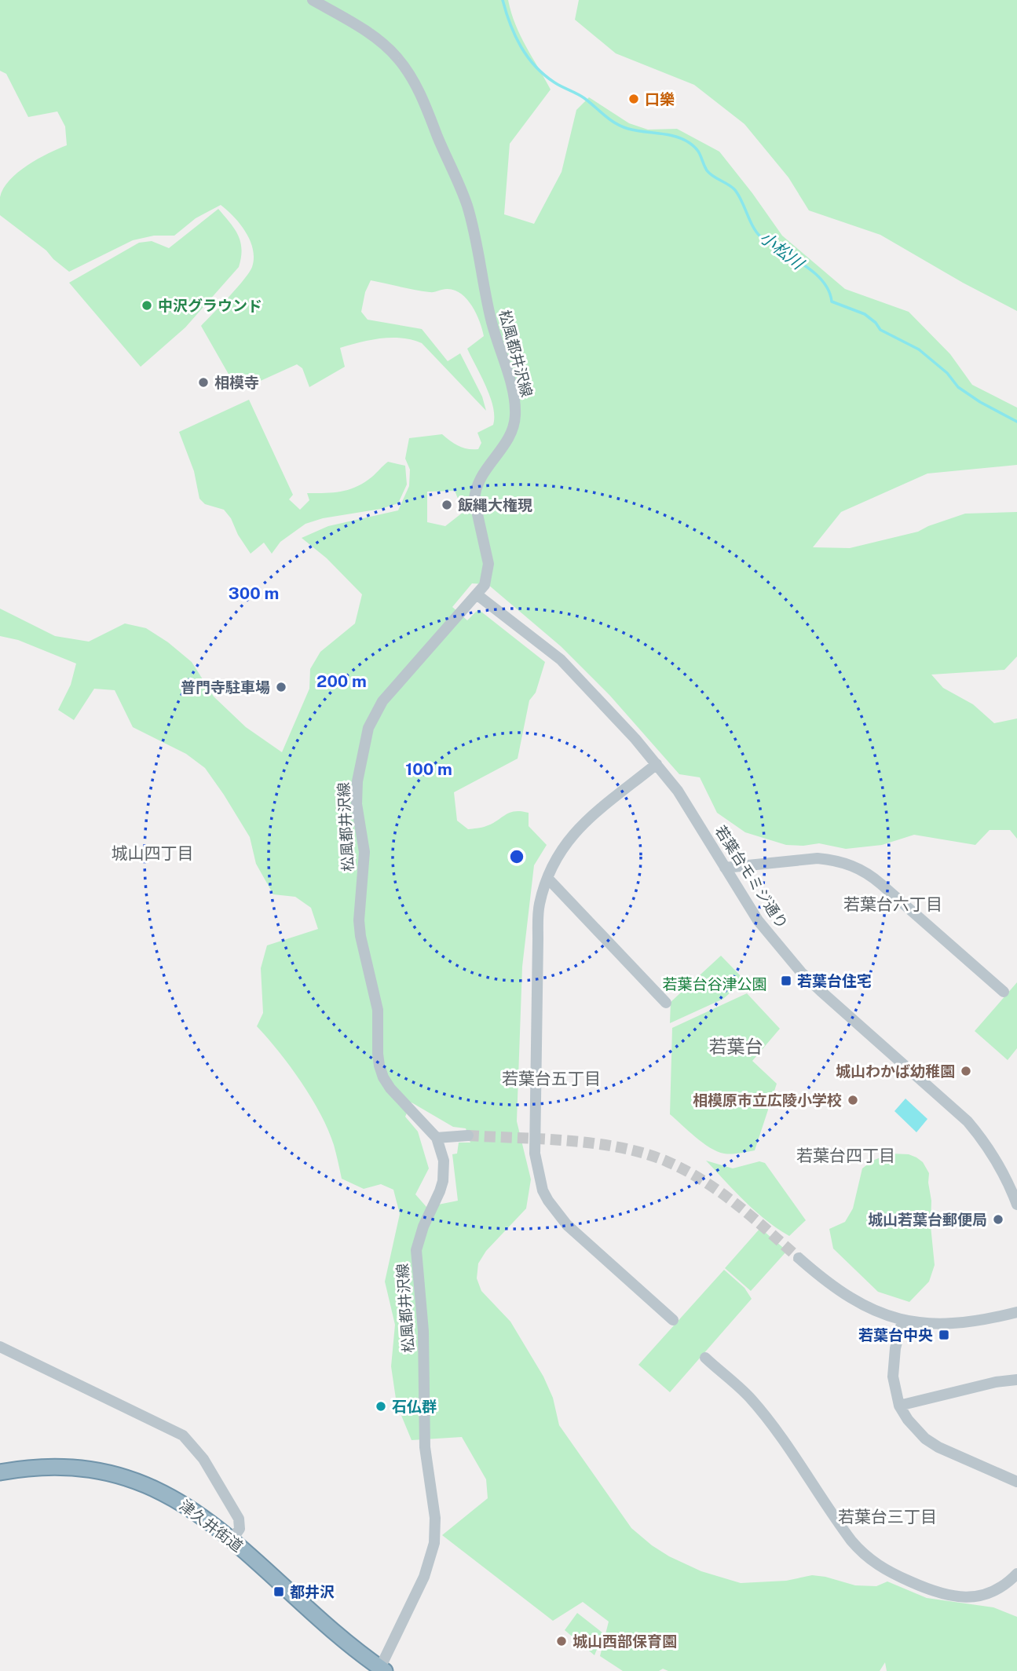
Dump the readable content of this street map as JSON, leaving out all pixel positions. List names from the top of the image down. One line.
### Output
{"streets":{"highway":["津久井街道"],"street":["松風都井沢線","若葉台モミジ通り"]},"crossings":[["松風都井沢線","若葉台モミジ通り"],["松風都井沢線","津久井街道"]],"districts":["城山四丁目","若葉台六丁目","若葉台","若葉台五丁目","若葉台四丁目","若葉台三丁目"],"water":["小松川"],"parks":["若葉台谷津公園"],"places":{"other":["口樂","中沢グラウンド","相模寺","飯縄大権現","普門寺駐車場","城山わかば幼稚園","相模原市立広陵小学校","城山若葉台郵便局","石仏群","城山西部保育園"],"transit":["若葉台住宅","若葉台中央","都井沢"]},"rings":["300 m","200 m","100 m"]}
